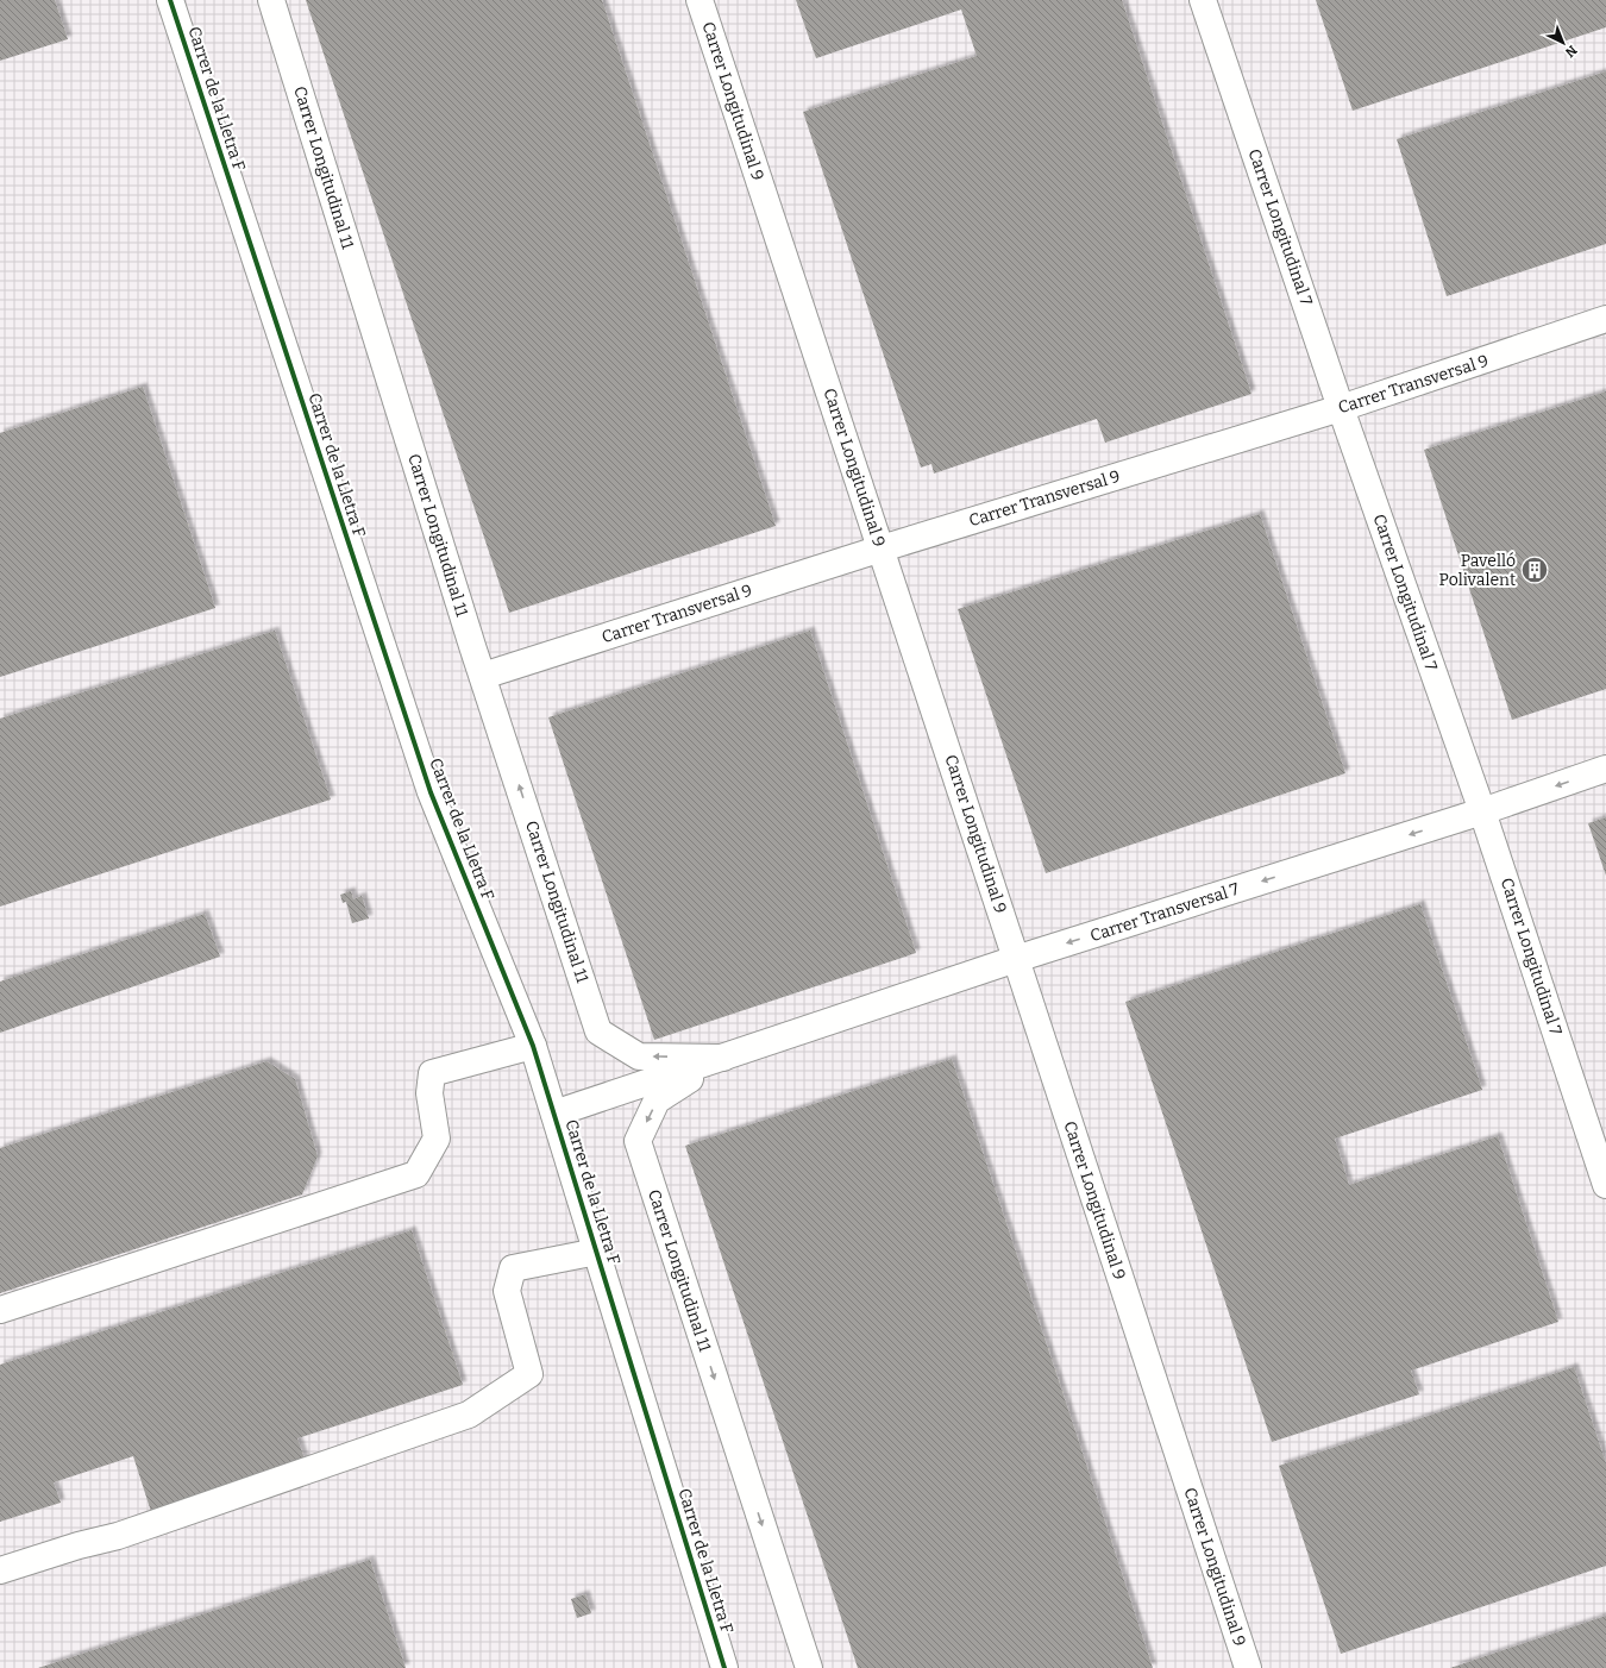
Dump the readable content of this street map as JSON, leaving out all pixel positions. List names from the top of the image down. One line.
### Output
{"streets":{"street":["Carrer de la Lletra F","Carrer Longitudinal 9","Carrer Longitudinal 11","Carrer Longitudinal 7","Carrer Transversal 9","Carrer Transversal 7"]},"crossings":[["Carrer Longitudinal 9","Carrer Transversal 9"],["Carrer Longitudinal 9","Carrer Transversal 7"],["Carrer Longitudinal 11","Carrer Transversal 9"],["Carrer Longitudinal 11","Carrer Transversal 7"],["Carrer Longitudinal 7","Carrer Transversal 9"],["Carrer Longitudinal 7","Carrer Transversal 7"]],"one_way":["Carrer Transversal 7"],"places":{"building":["Pavelló Polivalent"]},"north":"bottom right"}
